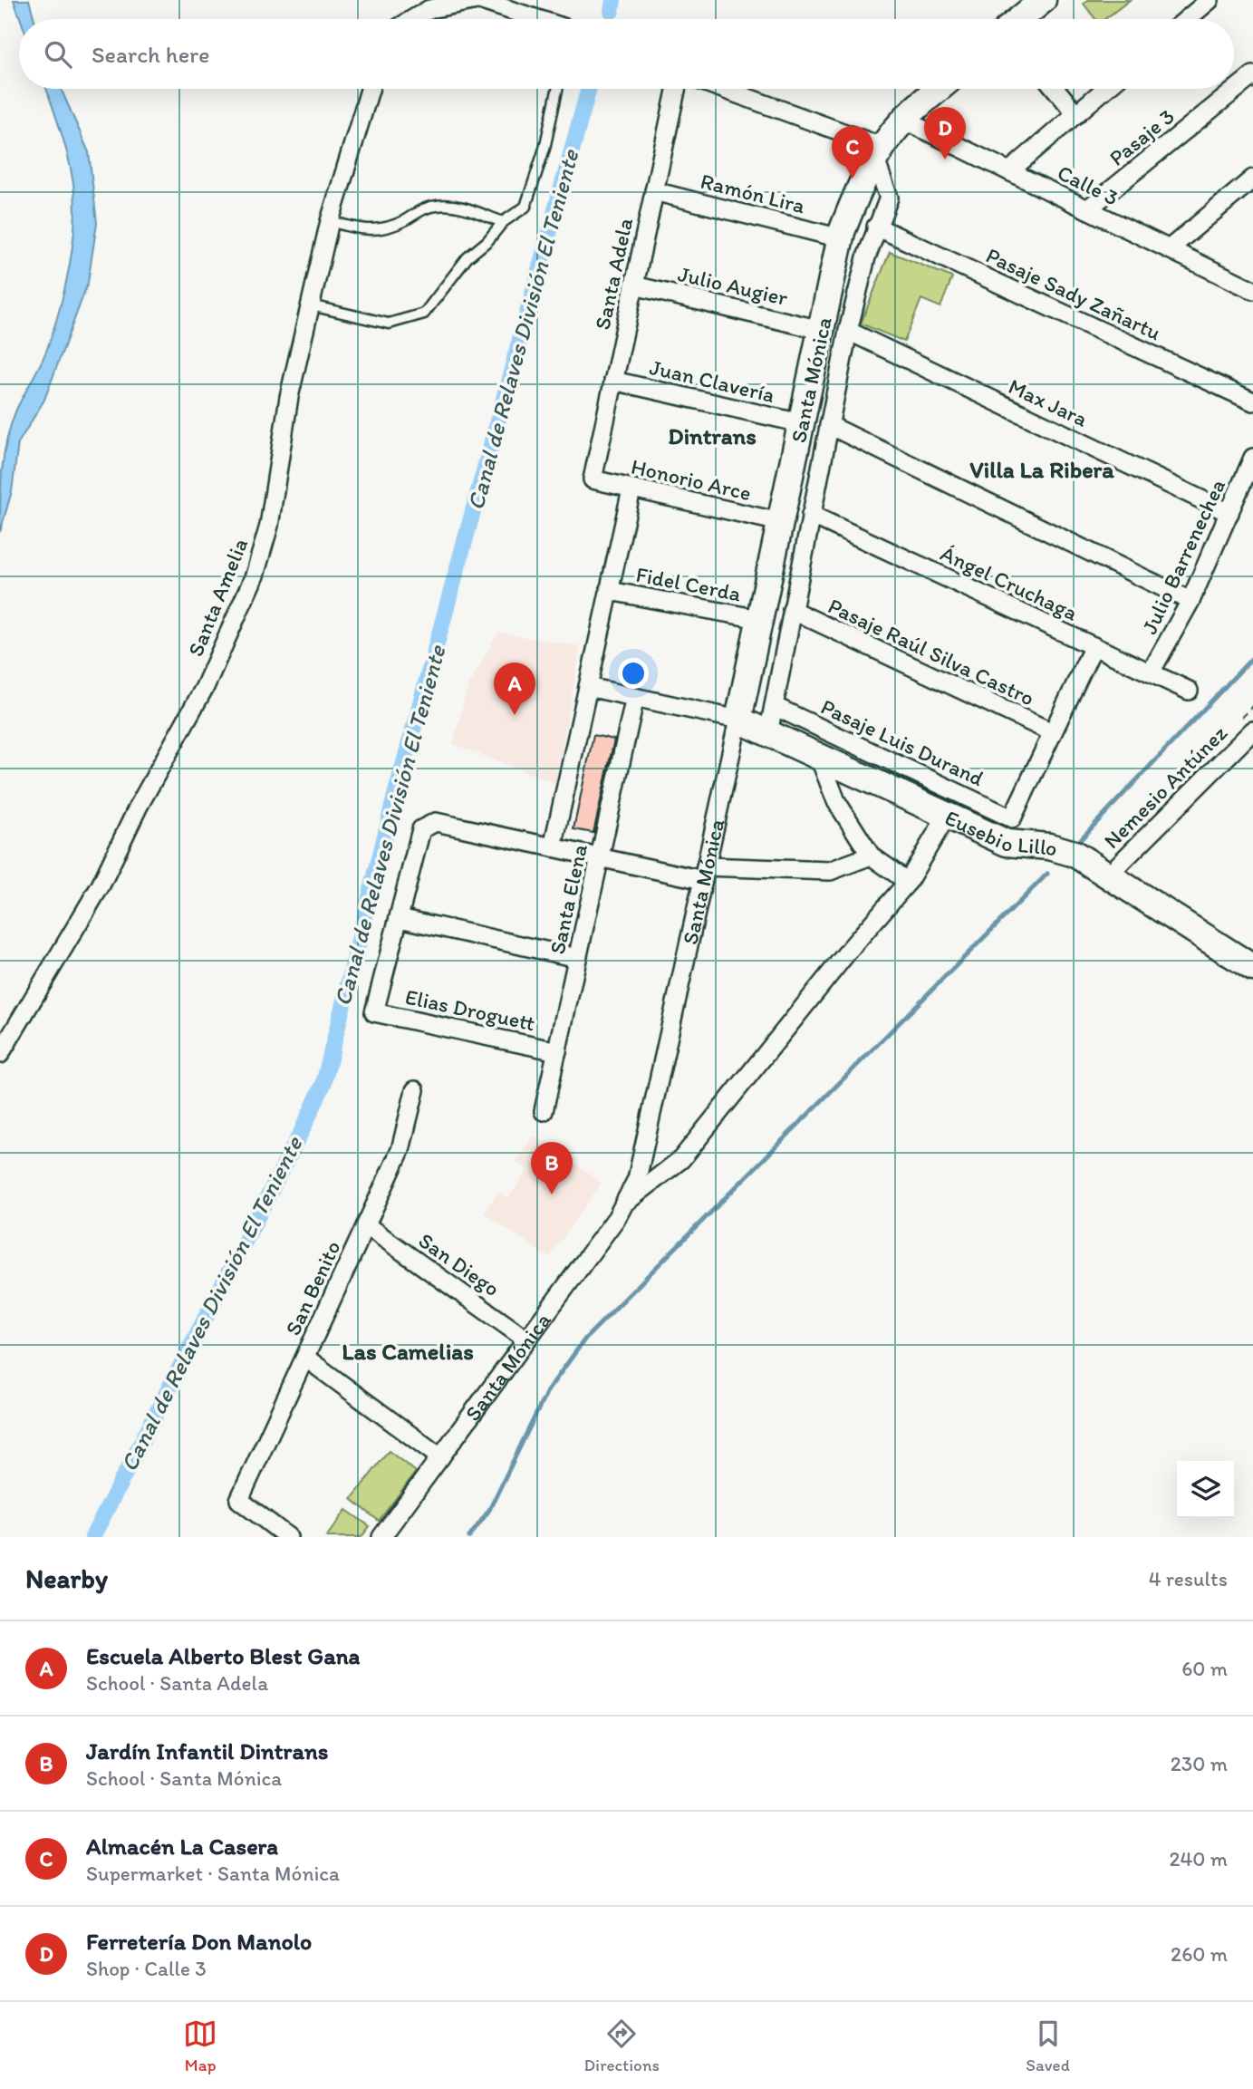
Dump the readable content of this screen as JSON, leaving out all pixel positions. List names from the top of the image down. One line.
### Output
{"streets":{"street":["Pasaje 3","Calle 3","Ramón Lira","Santa Adela","Julio Augier","Pasaje Sady Zañartu","Santa Mónica","Juan Clavería","Max Jara","Honorio Arce","Julio Barrenechea","Ángel Cruchaga","Fidel Cerda","Santa Amelia","Pasaje Raúl Silva Castro","Pasaje Luis Durand","Nemesio Antúnez","Eusebio Lillo","Santa Elena","Elias Droguett","San Diego","San Benito"]},"crossings":[["Pasaje 3","Calle 3"],["Ramón Lira","Santa Adela"],["Ramón Lira","Santa Mónica"],["Santa Adela","Julio Augier"],["Santa Adela","Juan Clavería"],["Santa Adela","Honorio Arce"],["Julio Augier","Santa Mónica"],["Pasaje Sady Zañartu","Santa Mónica"],["Santa Mónica","Juan Clavería"],["Santa Mónica","Max Jara"],["Santa Mónica","Honorio Arce"],["Santa Mónica","Ángel Cruchaga"],["Santa Mónica","Fidel Cerda"],["Santa Mónica","Pasaje Raúl Silva Castro"],["Santa Mónica","Pasaje Luis Durand"],["Santa Mónica","Eusebio Lillo"],["Santa Mónica","San Diego"],["Max Jara","Julio Barrenechea"],["Julio Barrenechea","Ángel Cruchaga"],["Pasaje Raúl Silva Castro","Pasaje Luis Durand"],["Nemesio Antúnez","Eusebio Lillo"],["Santa Elena","Elias Droguett"],["San Diego","San Benito"]],"districts":["Dintrans","Villa La Ribera","Las Camelias"],"water":["Canal de Relaves División El Teniente"],"page":{"search":"Search here","pins":["D","C","A","B"],"heading":["Nearby","4 results"],"list":[{"mark":"A","name":"Escuela Alberto Blest Gana","note":"School · Santa Adela","value":"60 m"},{"mark":"B","name":"Jardín Infantil Dintrans","note":"School · Santa Mónica","value":"230 m"},{"mark":"C","name":"Almacén La Casera","note":"Supermarket · Santa Mónica","value":"240 m"},{"mark":"D","name":"Ferretería Don Manolo","note":"Shop · Calle 3","value":"260 m"}],"nav":["Map","Directions","Saved"]}}
